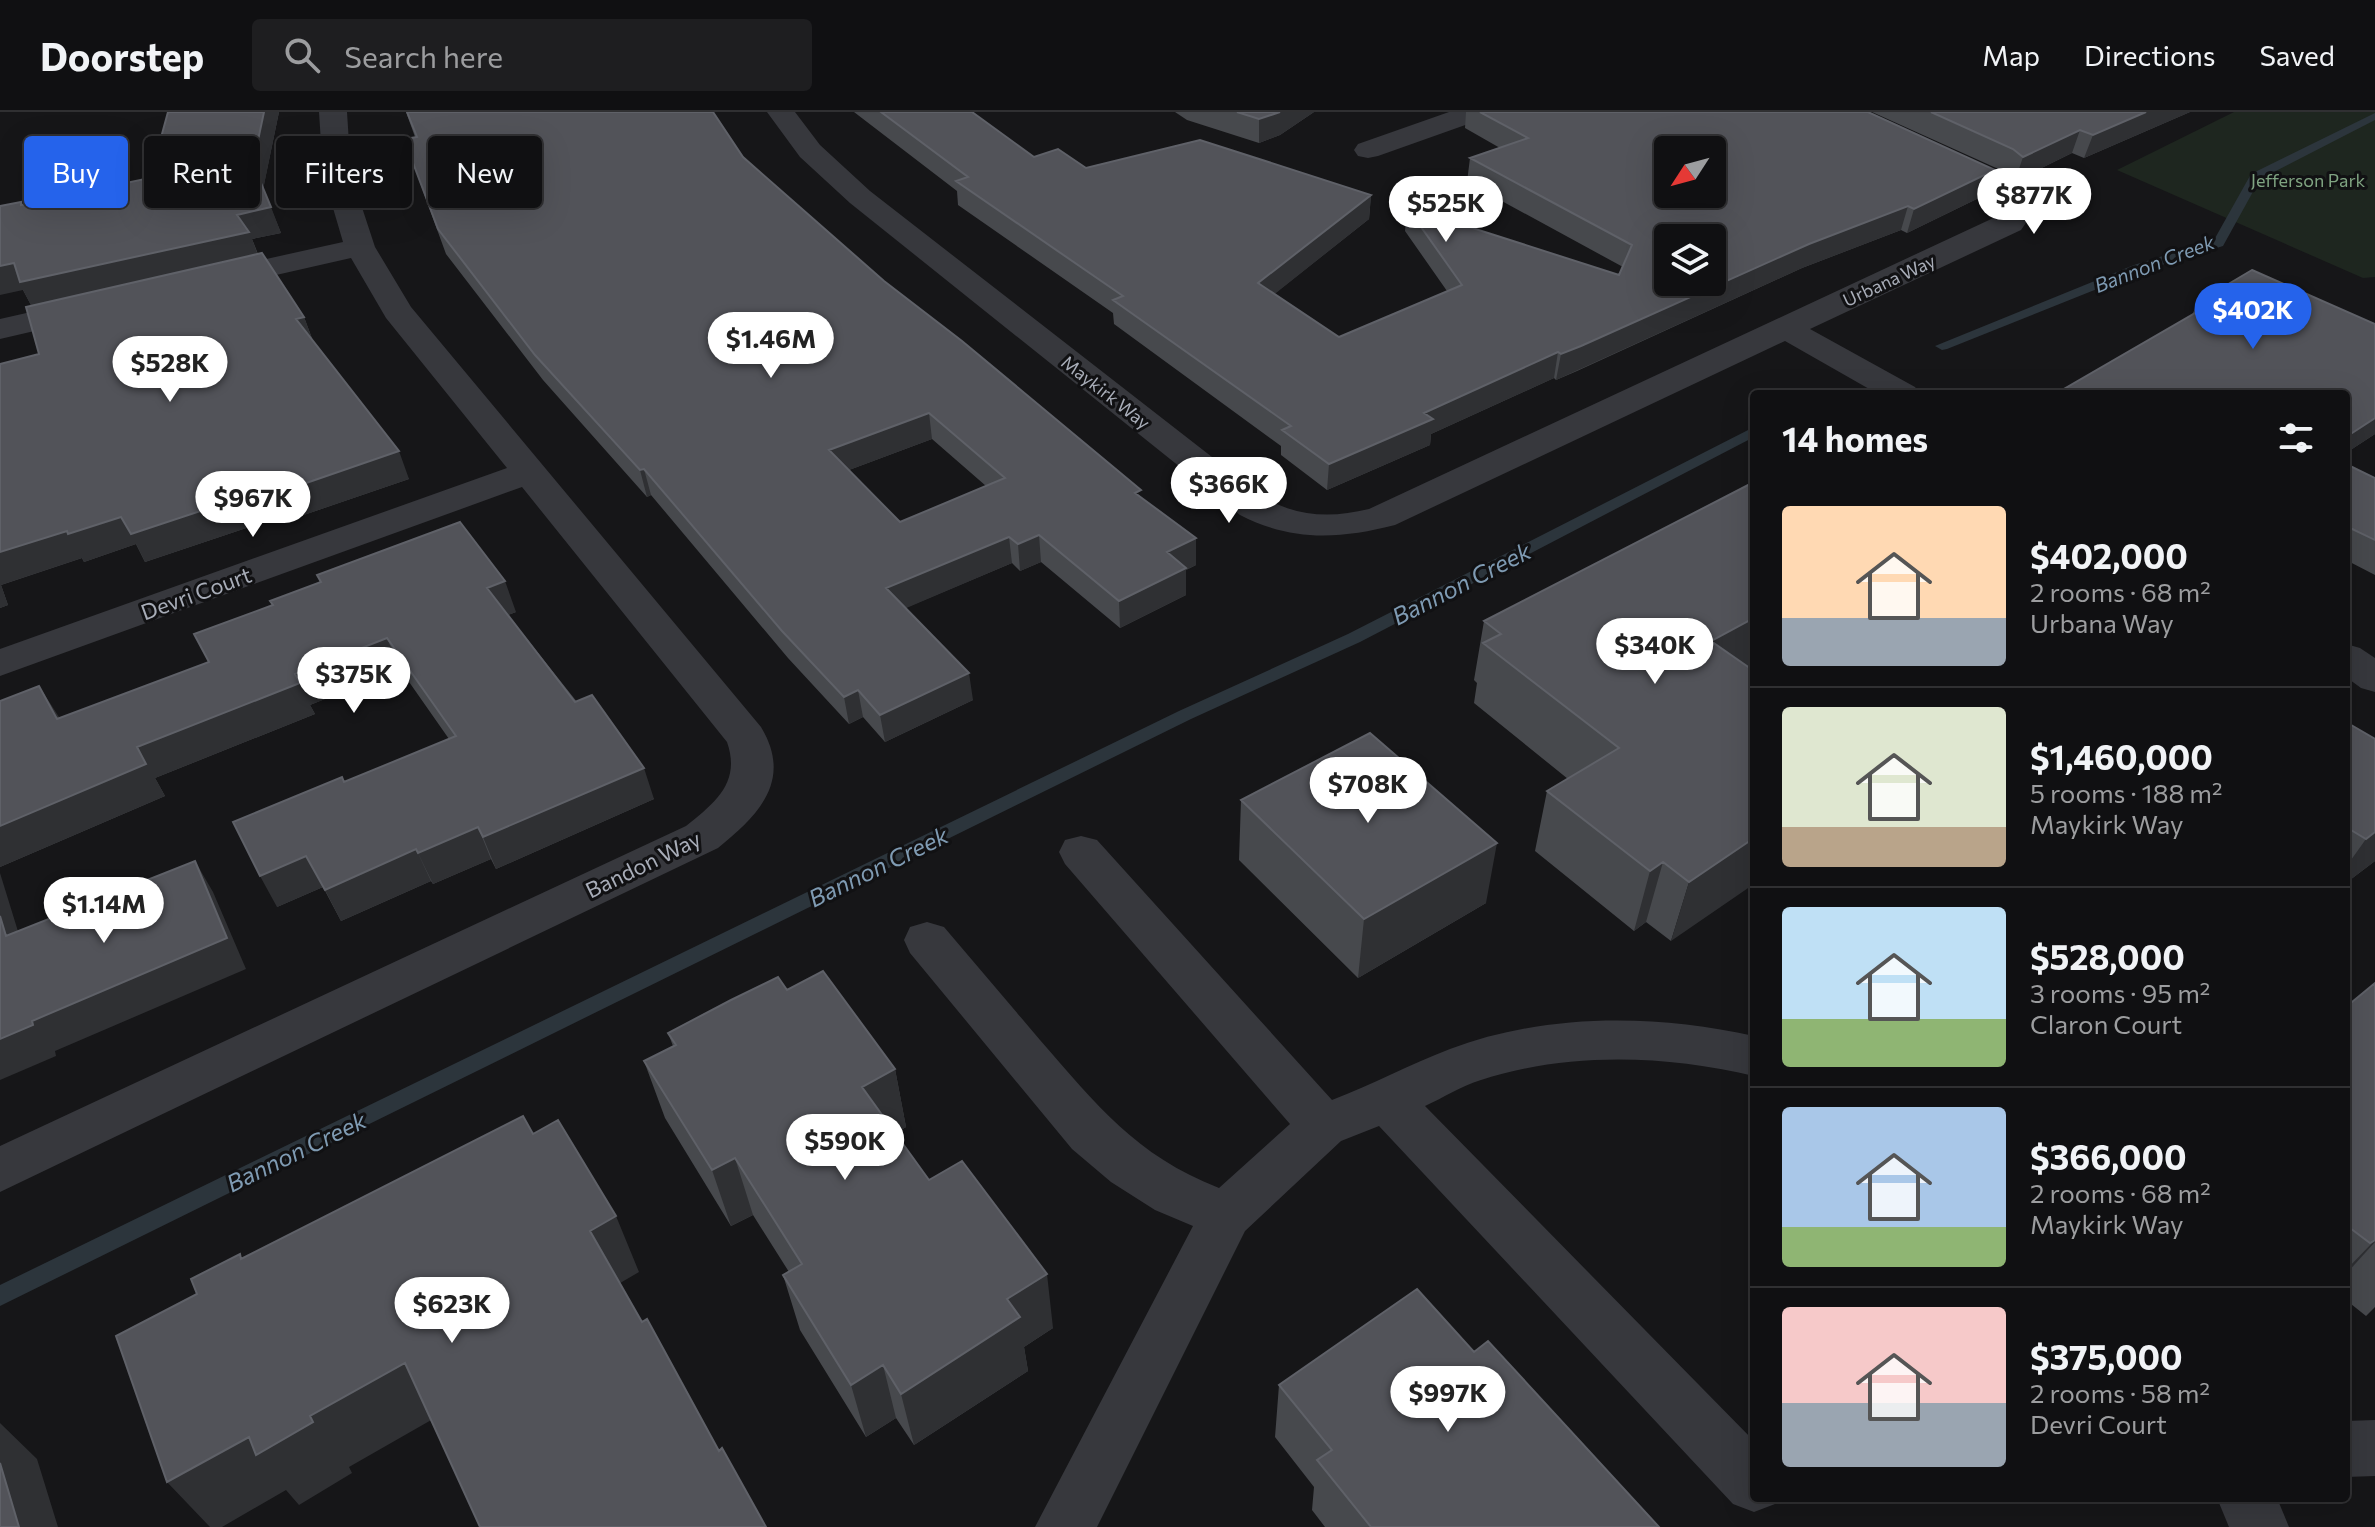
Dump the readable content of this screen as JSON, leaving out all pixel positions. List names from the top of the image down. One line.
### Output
{"streets":{"street":["Urbana Way","Maykirk Way","Devri Court","Bandon Way"]},"crossings":[["Urbana Way","Maykirk Way"],["Devri Court","Bandon Way"]],"water":["Bannon Creek"],"parks":["Jefferson Park"],"north":"bottom left","page":{"header":"Doorstep","search":"Search here","nav":["Map","Directions","Saved"],"chip":["Buy","Rent","Filters","New"],"price":["$877K","$525K","$402K","$1.46M","$528K","$366K","$967K","$340K","$375K","$708K","$1.14M","$590K","$623K","$997K"],"heading":"14 homes","list":[{"name":"$402,000","note":"2 rooms · 68 m² · Urbana Way"},{"name":"$1,460,000","note":"5 rooms · 188 m² · Maykirk Way"},{"name":"$528,000","note":"3 rooms · 95 m² · Claron Court"},{"name":"$366,000","note":"2 rooms · 68 m² · Maykirk Way"},{"name":"$375,000","note":"2 rooms · 58 m² · Devri Court"}]}}
